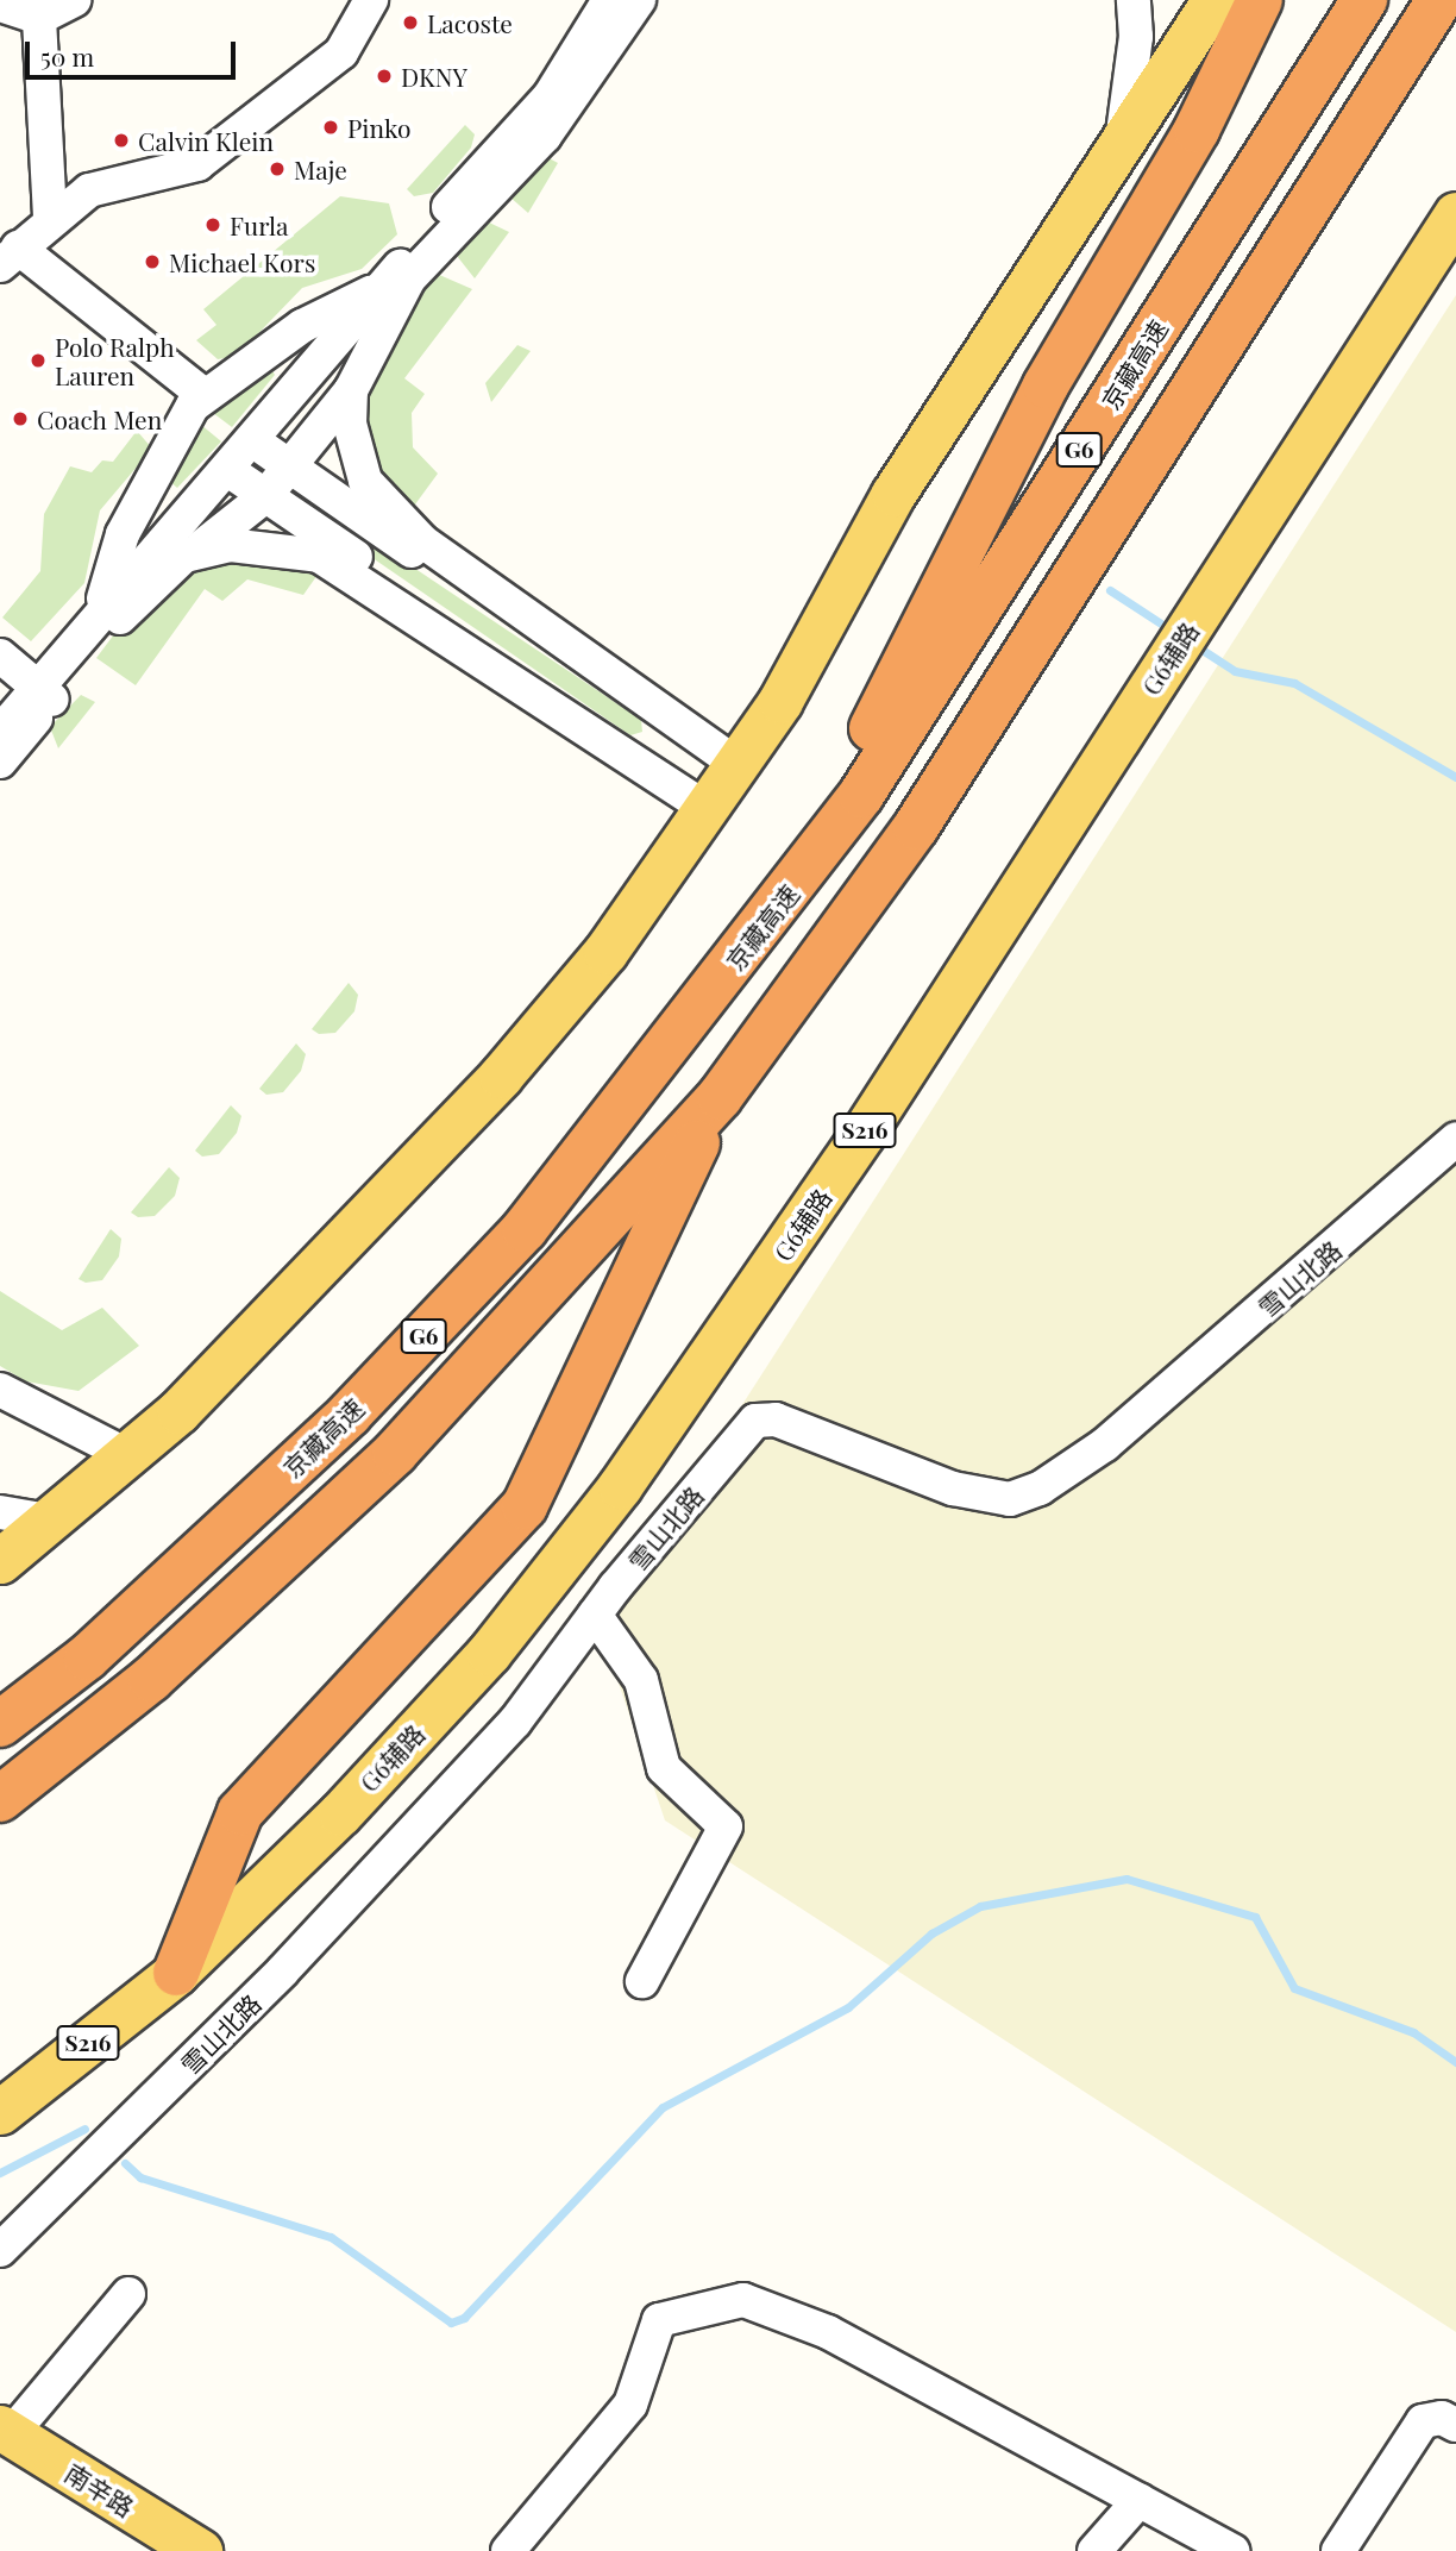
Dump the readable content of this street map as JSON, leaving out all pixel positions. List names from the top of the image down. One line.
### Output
{"streets":{"highway":["京藏高速","G6"],"main road":["G6辅路","S216","南辛路"],"street":["雪山北路"]},"places":["Lacoste","DKNY","Pinko","Calvin Klein","Maje","Furla","Michael Kors","Polo Ralph Lauren","Coach Men"],"scale_bar":"50 m"}
